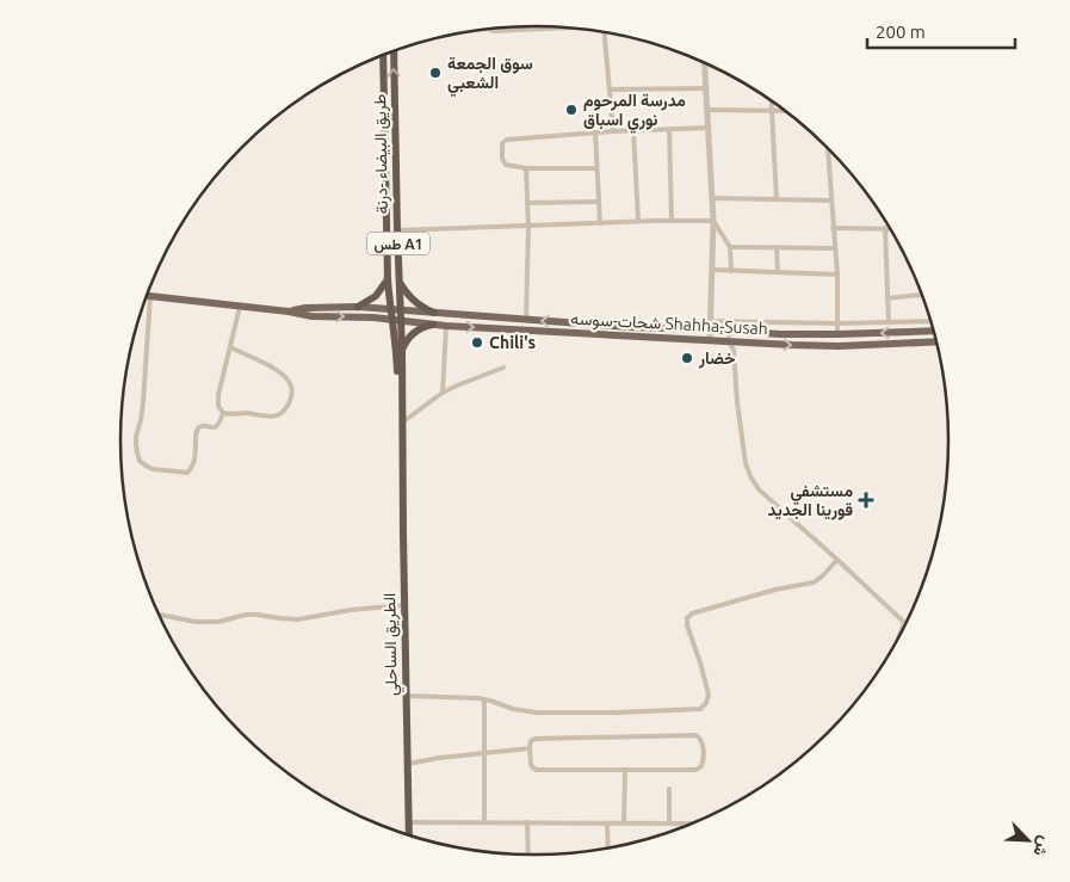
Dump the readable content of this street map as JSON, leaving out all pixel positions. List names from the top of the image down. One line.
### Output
{"streets":{"highway":["طريق البيضاء -درنة","طس A1","الطريق الساحلي"],"main road":["شحات-سوسه Shahha-Susah"]},"crossings":[["طريق البيضاء -درنة","شحات-سوسه Shahha-Susah"],["طريق البيضاء -درنة","الطريق الساحلي"]],"places":{"other":["سوق الجمعة الشعبي","مدرسة المرحوم نوري اسباق","Chili's","خضار"],"health":["مستشفي قورينا الجديد"]},"scale_bar":"200 m","north":"bottom right"}
